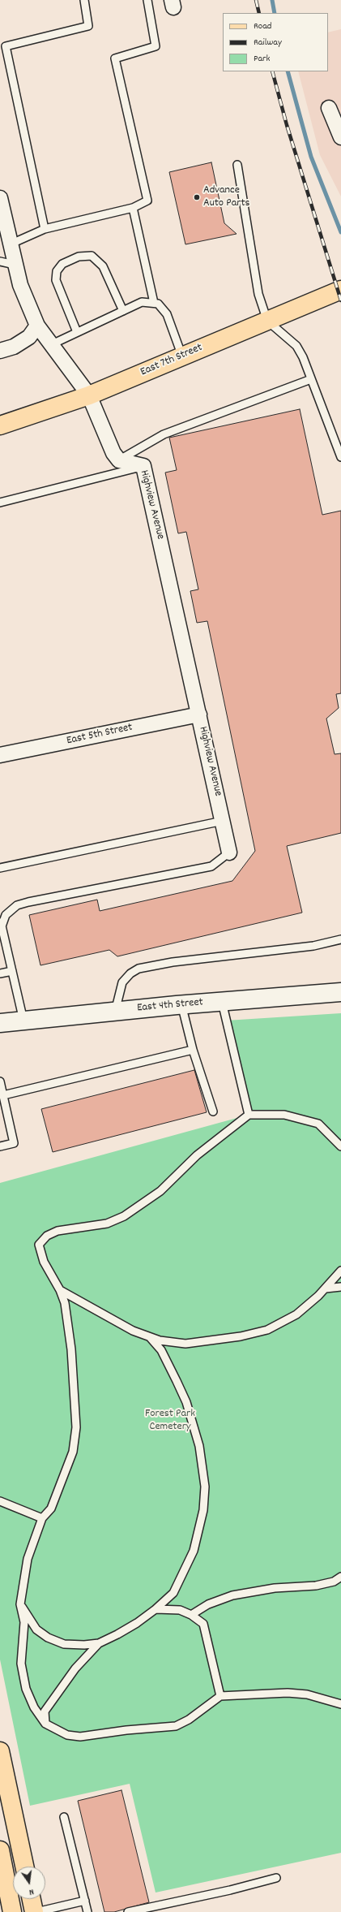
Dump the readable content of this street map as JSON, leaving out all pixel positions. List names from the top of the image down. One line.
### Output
{"streets":{"main road":["East 7th Street"],"street":["Highview Avenue","East 5th Street","East 4th Street"]},"crossings":[["Highview Avenue","East 5th Street"]],"parks":["Forest Park Cemetery"],"places":["Advance Auto Parts"],"legend":["Road","Railway","Park"],"north":"bottom"}
